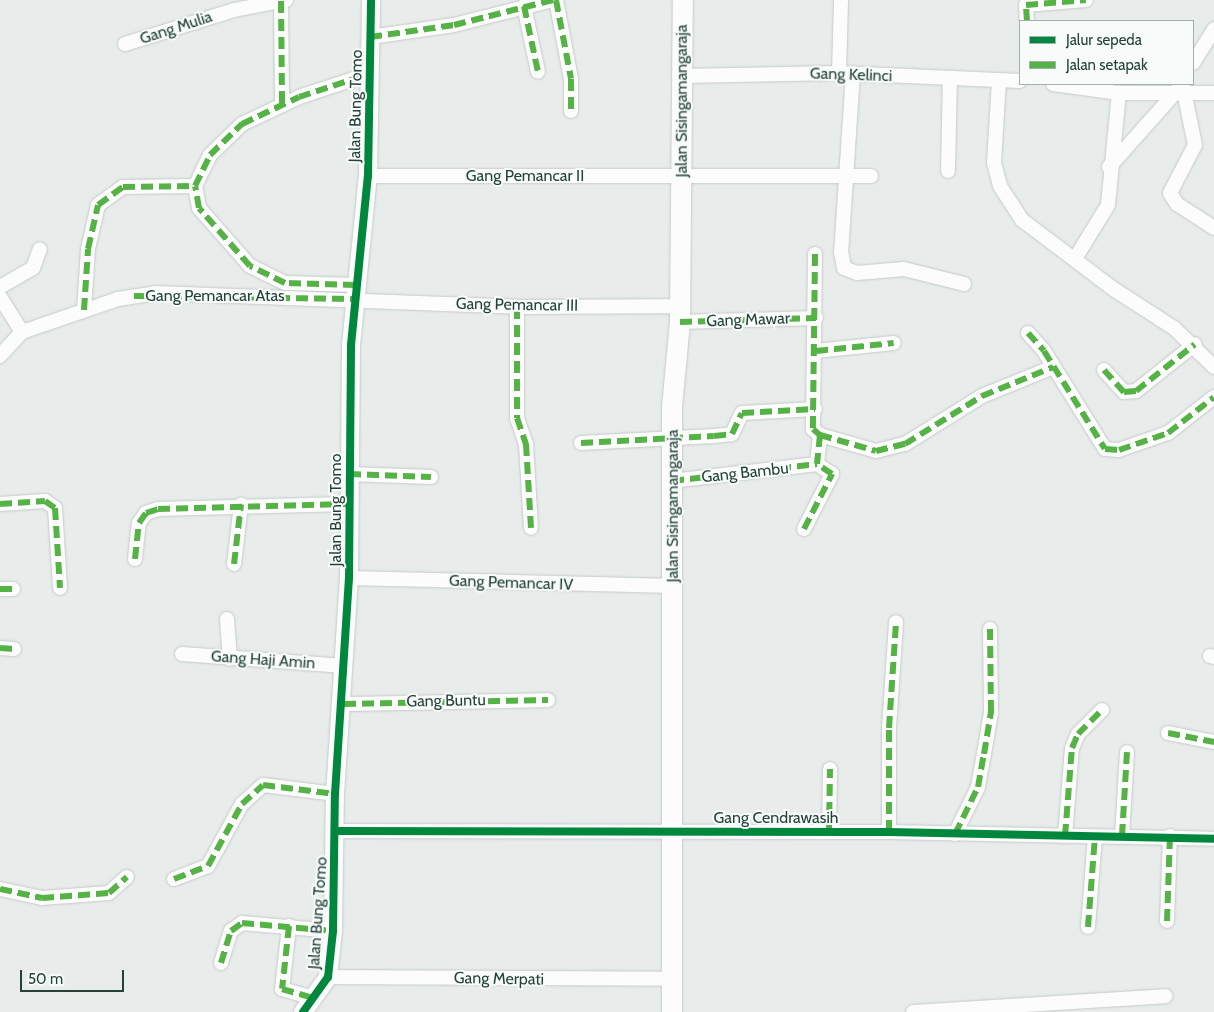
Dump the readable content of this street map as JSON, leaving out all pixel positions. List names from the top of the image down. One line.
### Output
{"streets":{"main road":["Jalan Sisingamangaraja"],"street":["Gang Mulia","Gang Kelinci","Jalan Bung Tomo","Gang Pemancar II","Gang Pemancar Atas","Gang Pemancar III","Gang Mawar","Gang Bambu","Gang Pemancar IV","Gang Haji Amin","Gang Buntu","Gang Cendrawasih","Gang Merpati"]},"crossings":[["Gang Kelinci","Jalan Sisingamangaraja"],["Jalan Sisingamangaraja","Gang Pemancar II"],["Jalan Sisingamangaraja","Gang Pemancar III"],["Jalan Sisingamangaraja","Gang Mawar"],["Jalan Sisingamangaraja","Gang Bambu"],["Jalan Sisingamangaraja","Gang Pemancar IV"],["Jalan Sisingamangaraja","Gang Cendrawasih"],["Jalan Sisingamangaraja","Gang Merpati"],["Jalan Bung Tomo","Gang Pemancar II"],["Jalan Bung Tomo","Gang Pemancar Atas"],["Jalan Bung Tomo","Gang Pemancar III"],["Jalan Bung Tomo","Gang Pemancar IV"],["Jalan Bung Tomo","Gang Haji Amin"],["Jalan Bung Tomo","Gang Buntu"],["Jalan Bung Tomo","Gang Cendrawasih"],["Jalan Bung Tomo","Gang Merpati"],["Gang Pemancar Atas","Gang Pemancar III"],["Gang Pemancar III","Gang Mawar"]],"legend":["Jalur sepeda","Jalan setapak"],"scale_bar":"50 m"}
